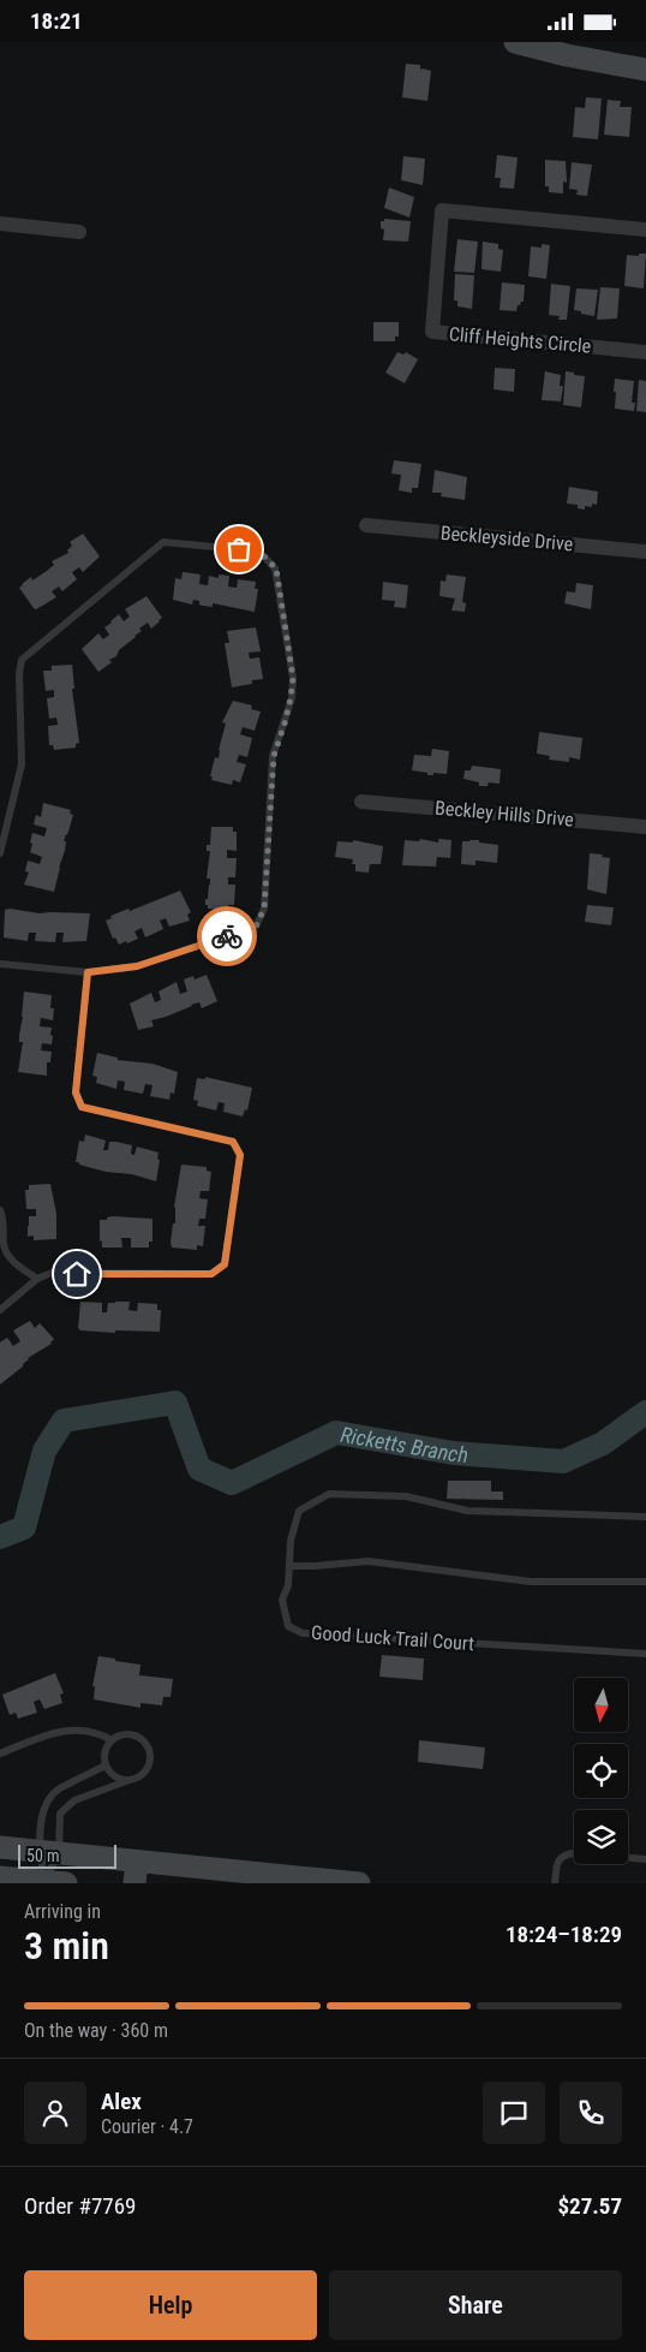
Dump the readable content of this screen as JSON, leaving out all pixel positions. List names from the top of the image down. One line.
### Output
{"streets":{"street":["Cliff Heights Circle","Beckleyside Drive","Beckley Hills Drive"],"lane":["Good Luck Trail Court"]},"water":["Ricketts Branch"],"scale_bar":"50 m","north":"bottom","page":{"status":"18:21","scale":"50 m","heading":["3 min","Arriving in","18:24–18:29"],"panel":["Alex","Courier · 4.7","Order #7769","$27.57"],"bar":"On the way · 360 m","buttons":["Help","Share"]}}
